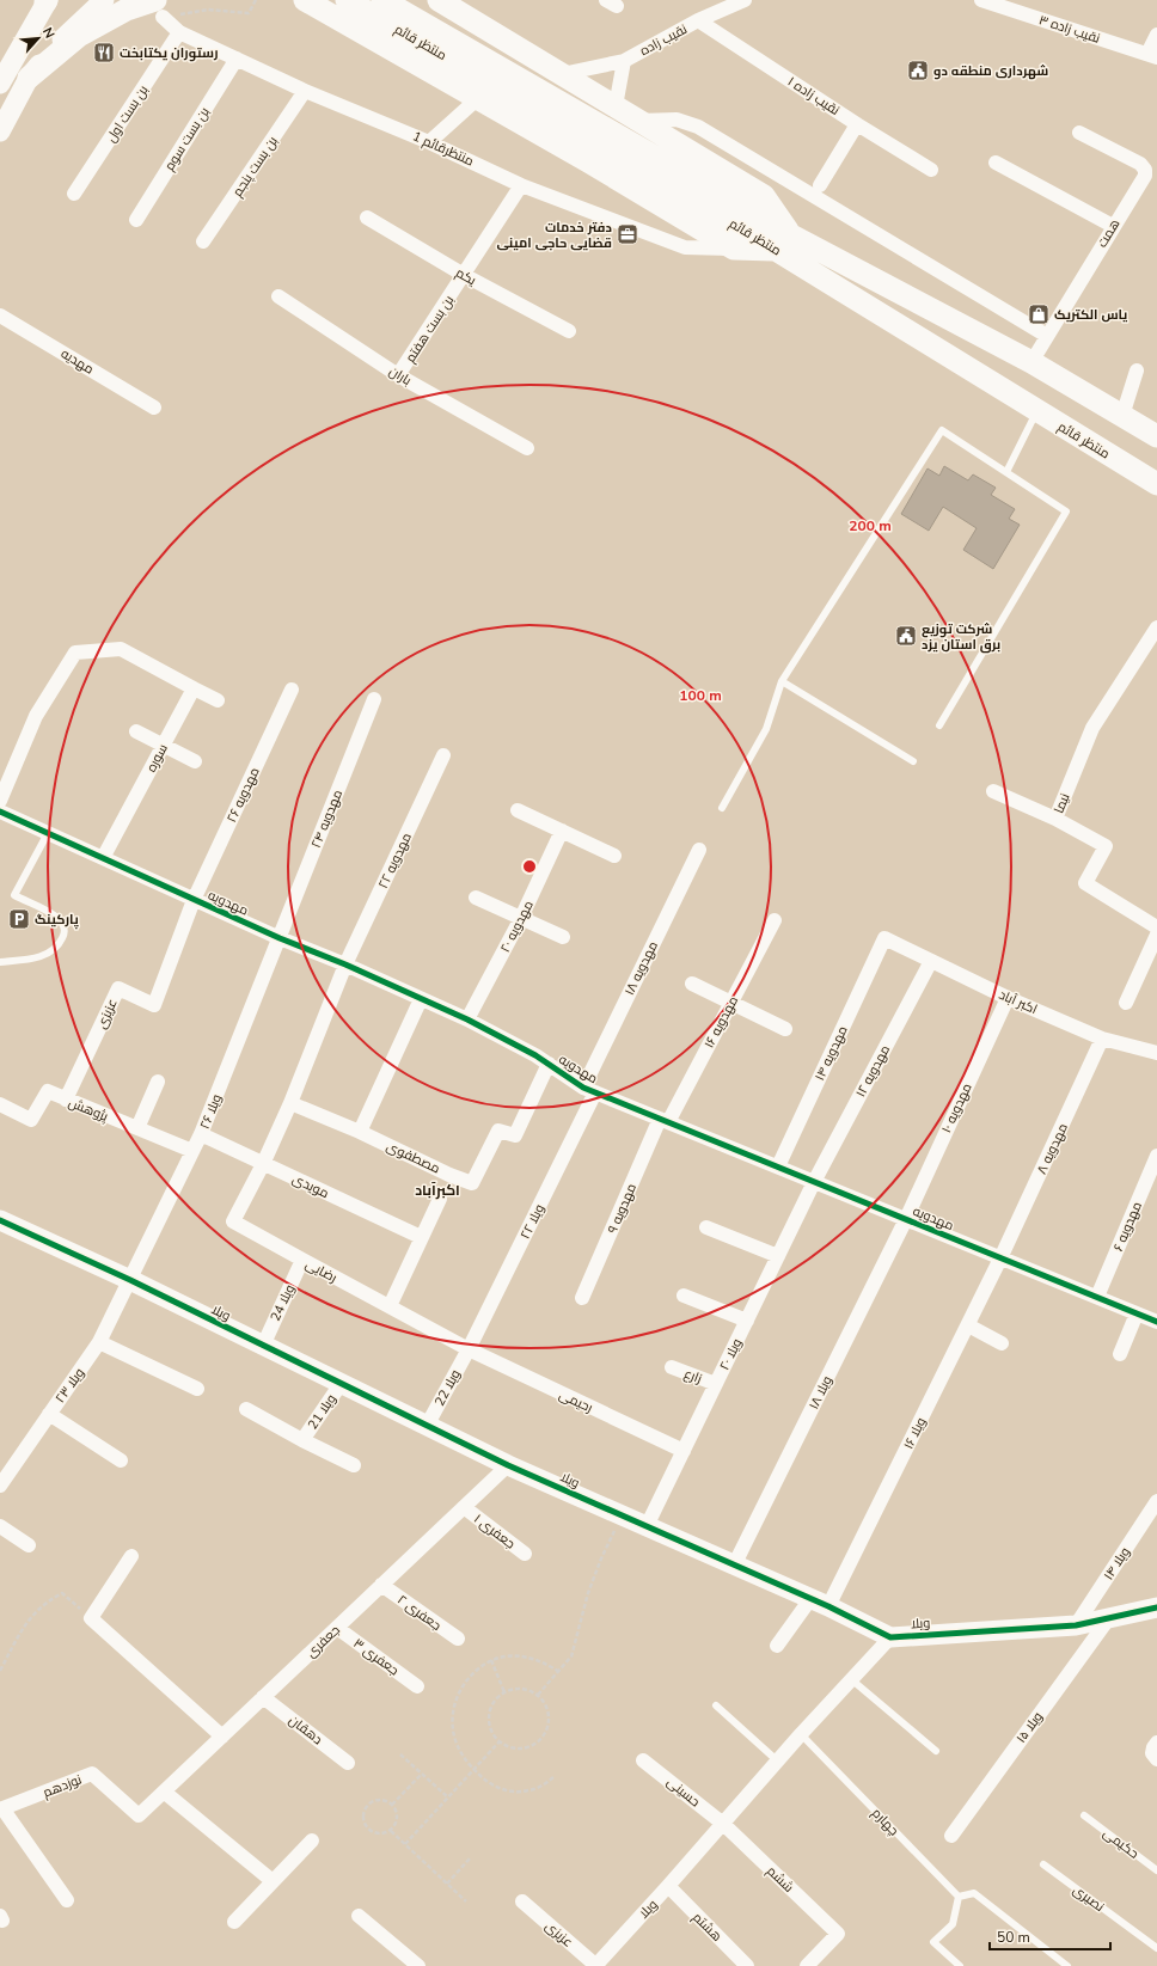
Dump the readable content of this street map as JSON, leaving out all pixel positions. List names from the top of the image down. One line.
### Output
{"streets":{"main road":["منتظر قائم"],"street":["نقیب زاده ۳","نقیب زاده","نقیب زاده ۱","بن بست اول","بن بست سوم","منتظرقائم 1","بن بست پنجم","همت","یکم","بن بست هفتم","مهديه","باران","سوره","مهدویه ۲۶","نیما","مهدویه ۲۴","مهدویه ۲۲","مهدویه","مهدویه ۲۰","مهدویه ۱۸","اکبر آباد","عزیزی","مهدویه ۱۶","مهدویه ۱۴","مهدویه ۱۲","مهدویه ۱۰","پژوهش","ویلا ۲۶","مهدویه ۸","مصطفوی","مویدی","مهدویه ۹","ویلا ۲۲","مهدویه ۶","رضایی","ویلا 24","ویلا","ویلا ۲۰","زارع","ویلا ۲۳","ویلا 22","ویلا ۱۸","رحیمی","ویلا 21","ویلا ۱۶","جعفری ۱","ویلا ۱۴","جعفری ۲","جعفری","جعفری ۳","ویلا ۱۵","دهقان","نوزدهم","حسینی","ششم","هشتم"],"lane":["چهارم","حکیمی","نصیری"]},"crossings":[["نقیب زاده","نقیب زاده ۱"],["منتظر قائم","همت"],["بن بست اول","منتظرقائم 1"],["بن بست سوم","منتظرقائم 1"],["منتظرقائم 1","بن بست پنجم"],["منتظرقائم 1","بن بست هفتم"],["یکم","بن بست هفتم"],["بن بست هفتم","باران"],["سوره","مهدویه"],["مهدویه ۲۶","مهدویه"],["مهدویه ۲۶","عزیزی"],["مهدویه ۲۴","مهدویه"],["مهدویه ۲۴","ویلا ۲۶"],["مهدویه ۲۲","مهدویه"],["مهدویه","مهدویه ۲۰"],["مهدویه","مهدویه ۱۸"],["مهدویه","عزیزی"],["مهدویه","مهدویه ۱۶"],["مهدویه","مهدویه ۱۴"],["مهدویه","مهدویه ۱۲"],["مهدویه","مهدویه ۱۰"],["مهدویه","ویلا ۲۶"],["مهدویه","مهدویه ۸"],["مهدویه","مصطفوی"],["مهدویه","مهدویه ۹"],["مهدویه","ویلا ۲۲"],["مهدویه","مهدویه ۶"],["مهدویه","ویلا ۲۰"],["مهدویه","ویلا ۱۸"],["مهدویه","ویلا ۱۶"],["مهدویه ۱۸","ویلا ۲۲"],["اکبر آباد","مهدویه ۱۴"],["اکبر آباد","مهدویه ۱۲"],["اکبر آباد","مهدویه ۱۰"],["اکبر آباد","مهدویه ۸"],["عزیزی","پژوهش"],["عزیزی","ویلا"],["مهدویه ۱۶","مهدویه ۹"],["مهدویه ۱۲","ویلا ۲۰"],["مهدویه ۱۰","ویلا ۱۸"],["پژوهش","ویلا ۲۶"],["ویلا ۲۶","مویدی"],["ویلا ۲۶","ویلا"],["ویلا ۲۶","ویلا ۲۳"],["مهدویه ۸","ویلا ۱۶"],["مویدی","رضایی"],["ویلا ۲۲","رضایی"],["ویلا ۲۲","ویلا 22"],["ویلا ۲۲","رحیمی"],["رضایی","ویلا 24"],["رضایی","ویلا 22"],["رضایی","رحیمی"],["ویلا 24","ویلا"],["ویلا","ویلا ۲۰"],["ویلا","ویلا ۲۳"],["ویلا","ویلا 22"],["ویلا","ویلا ۱۸"],["ویلا","ویلا 21"],["ویلا","ویلا ۱۶"],["ویلا","ویلا ۱۴"],["ویلا","جعفری"],["ویلا","ویلا ۱۵"],["ویلا","حسینی"],["ویلا","چهارم"],["ویلا","ششم"],["ویلا","هشتم"],["ویلا ۲۰","زارع"],["ویلا ۲۰","رحیمی"],["ویلا 22","رحیمی"],["جعفری ۱","جعفری"],["جعفری ۲","جعفری"],["جعفری","جعفری ۳"],["جعفری","دهقان"],["جعفری","نوزدهم"],["حسینی","ششم"]],"districts":["اکبرآباد"],"places":{"restaurant":["رستوران یکتابخت"],"public building":["شهرداری منطقه دو","شرکت توزیع برق استان یزد"],"office":["دفتر خدمات قضایی حاجی امینی"],"shop":["یاس الکتریک"],"parking":["پارکینگ"]},"scale_bar":"50 m","north":"top right","rings":["200 m","100 m"]}
